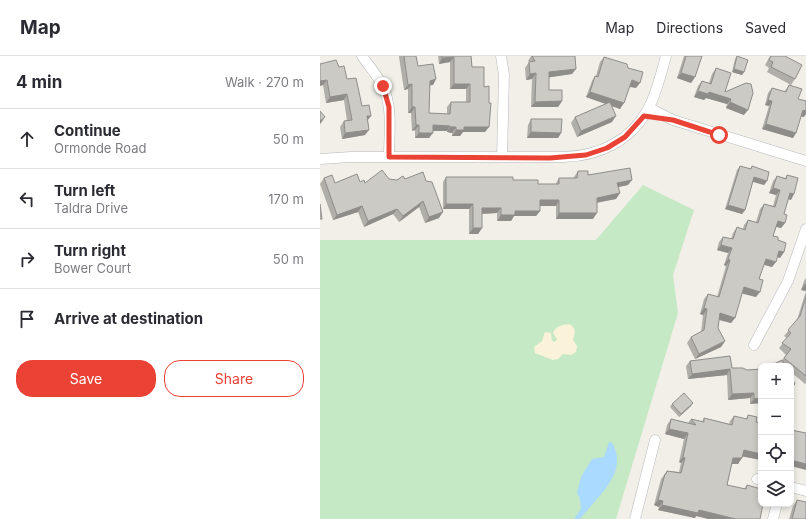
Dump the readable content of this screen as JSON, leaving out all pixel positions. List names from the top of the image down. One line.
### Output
{"page":{"header":"Map","nav":["Map","Directions","Saved"],"heading":["4 min","Walk · 270 m"],"list":[["Continue","Ormonde Road","50 m"],["Turn left","Taldra Drive","170 m"],["Turn right","Bower Court","50 m"],"Arrive at destination"],"buttons":["Save","Share"],"map_buttons":["+","−"]}}
